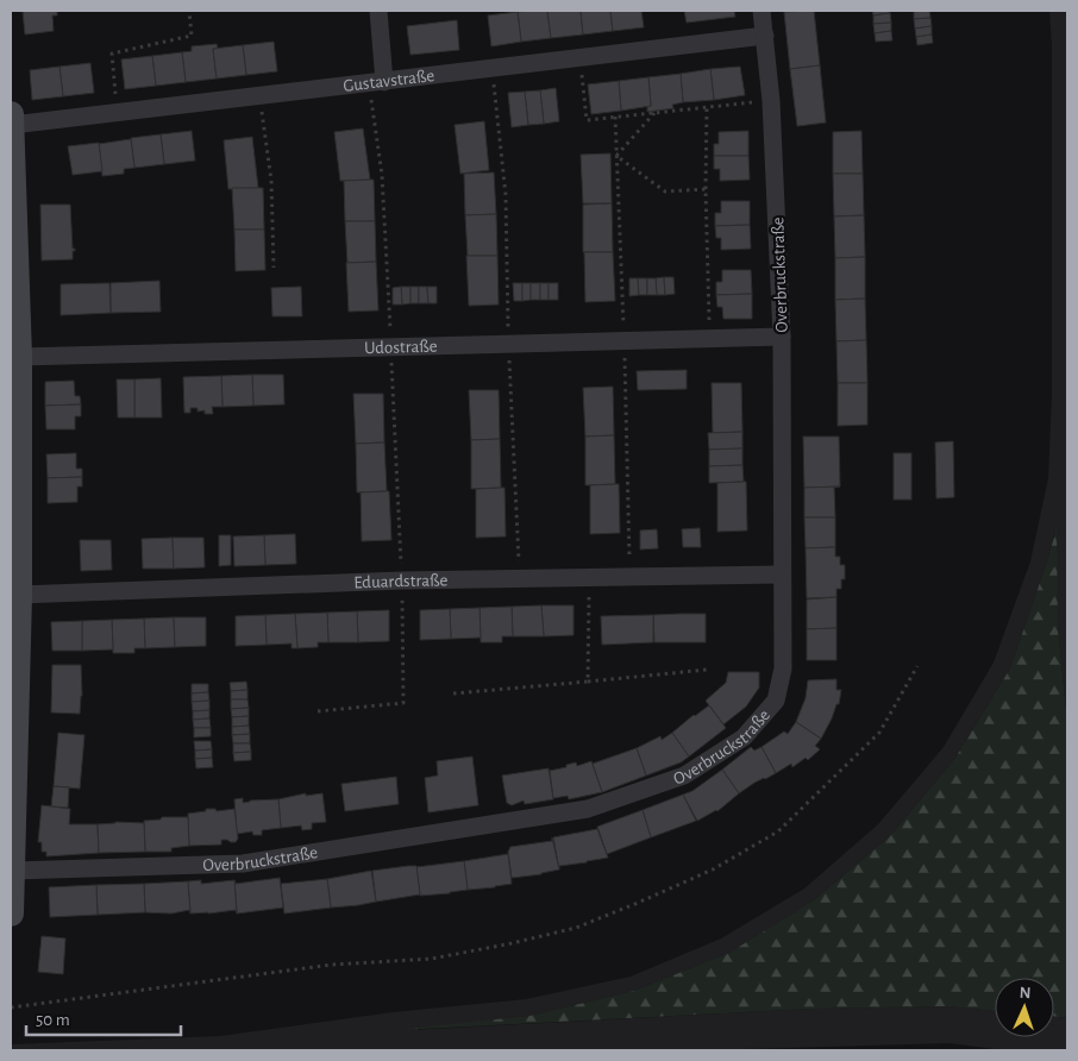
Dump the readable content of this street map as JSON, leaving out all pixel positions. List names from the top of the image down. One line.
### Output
{"streets":{"street":["Gustavstraße","Overbruckstraße","Udostraße","Eduardstraße"]},"crossings":[["Gustavstraße","Overbruckstraße"],["Overbruckstraße","Udostraße"],["Overbruckstraße","Eduardstraße"]],"scale_bar":"50 m","north":"top"}
